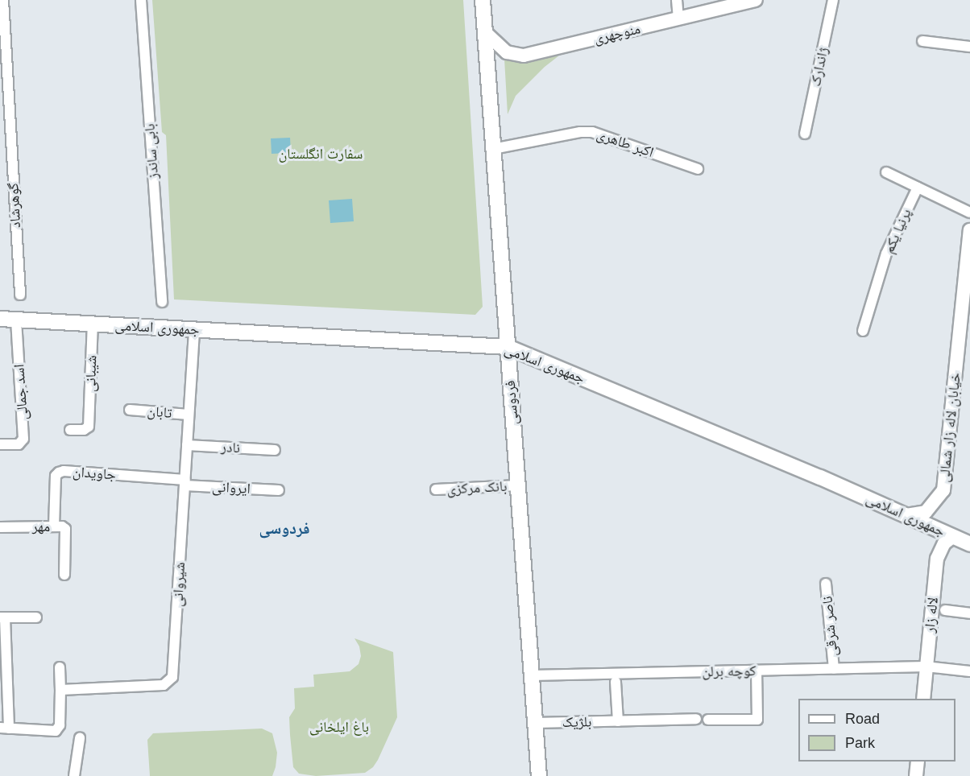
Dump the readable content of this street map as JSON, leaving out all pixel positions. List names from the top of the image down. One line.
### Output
{"streets":{"main road":["منوچهری","جمهوری اسلامی","فردوسی","خیابان لاله زار شمالی","لاله زار"],"street":["ژاندارک","اکبر طاهری","بابی ساندز","گوهرشاد","پرنیا یکم","شیبانی","اسد جمالی","تابان","نادر","جاویدان","ایروانی","بانک مرکزی","مهر","شیروانی","ناصر شرقی","کوچه برلن","بلژیک"]},"crossings":[["منوچهری","فردوسی"],["اکبر طاهری","فردوسی"],["جمهوری اسلامی","شیبانی"],["جمهوری اسلامی","اسد جمالی"],["جمهوری اسلامی","فردوسی"],["جمهوری اسلامی","خیابان لاله زار شمالی"],["جمهوری اسلامی","شیروانی"],["جمهوری اسلامی","لاله زار"],["فردوسی","بانک مرکزی"],["فردوسی","کوچه برلن"],["فردوسی","بلژیک"],["تابان","شیروانی"],["نادر","شیروانی"],["جاویدان","ایروانی"],["جاویدان","مهر"],["جاویدان","شیروانی"],["ایروانی","شیروانی"],["لاله زار","کوچه برلن"],["ناصر شرقی","کوچه برلن"]],"districts":["فردوسی"],"parks":["سفارت انگلستان","باغ ایلخانی"],"legend":["Road","Park"]}
